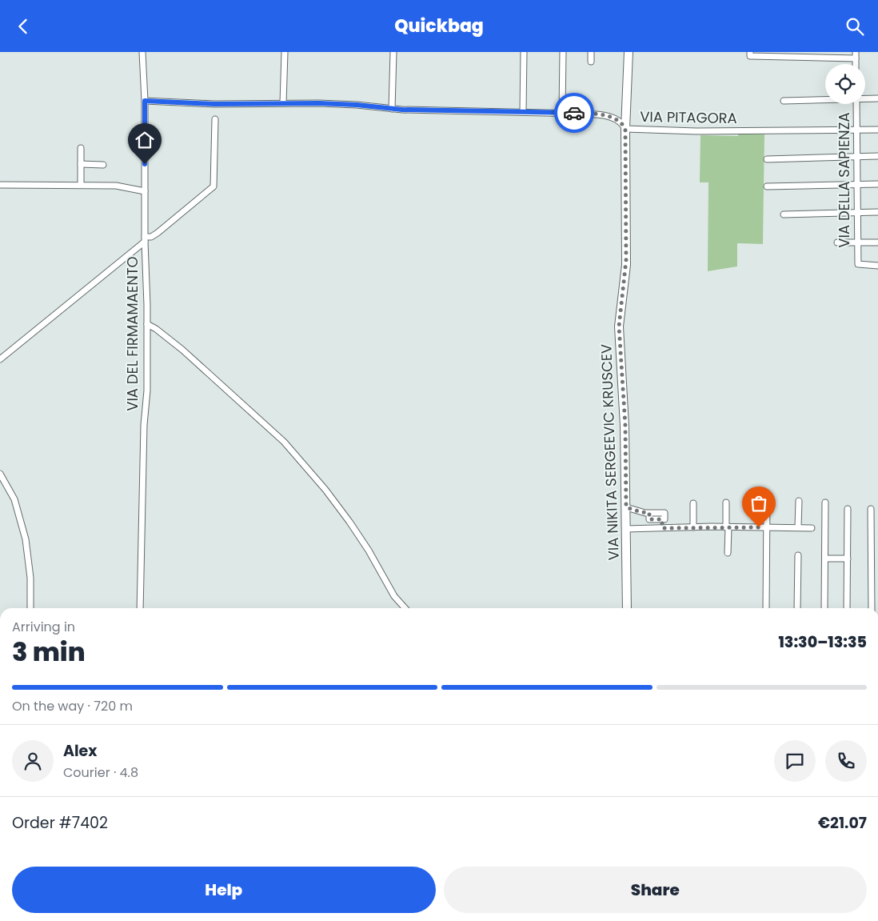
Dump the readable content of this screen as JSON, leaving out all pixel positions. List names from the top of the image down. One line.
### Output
{"streets":{"main road":["VIA NIKITA SERGEEVIC KRUSCEV"],"street":["VIA PITAGORA","VIA DELLA SAPIENZA","VIA DEL FIRMAMAENTO"]},"crossings":[["VIA PITAGORA","VIA DELLA SAPIENZA"],["VIA PITAGORA","VIA DEL FIRMAMAENTO"],["VIA PITAGORA","VIA NIKITA SERGEEVIC KRUSCEV"]],"page":{"header":"Quickbag","heading":["3 min","Arriving in","13:30–13:35"],"panel":["Alex","Courier · 4.8","Order #7402","€21.07"],"bar":"On the way · 720 m","buttons":["Help","Share"]}}
